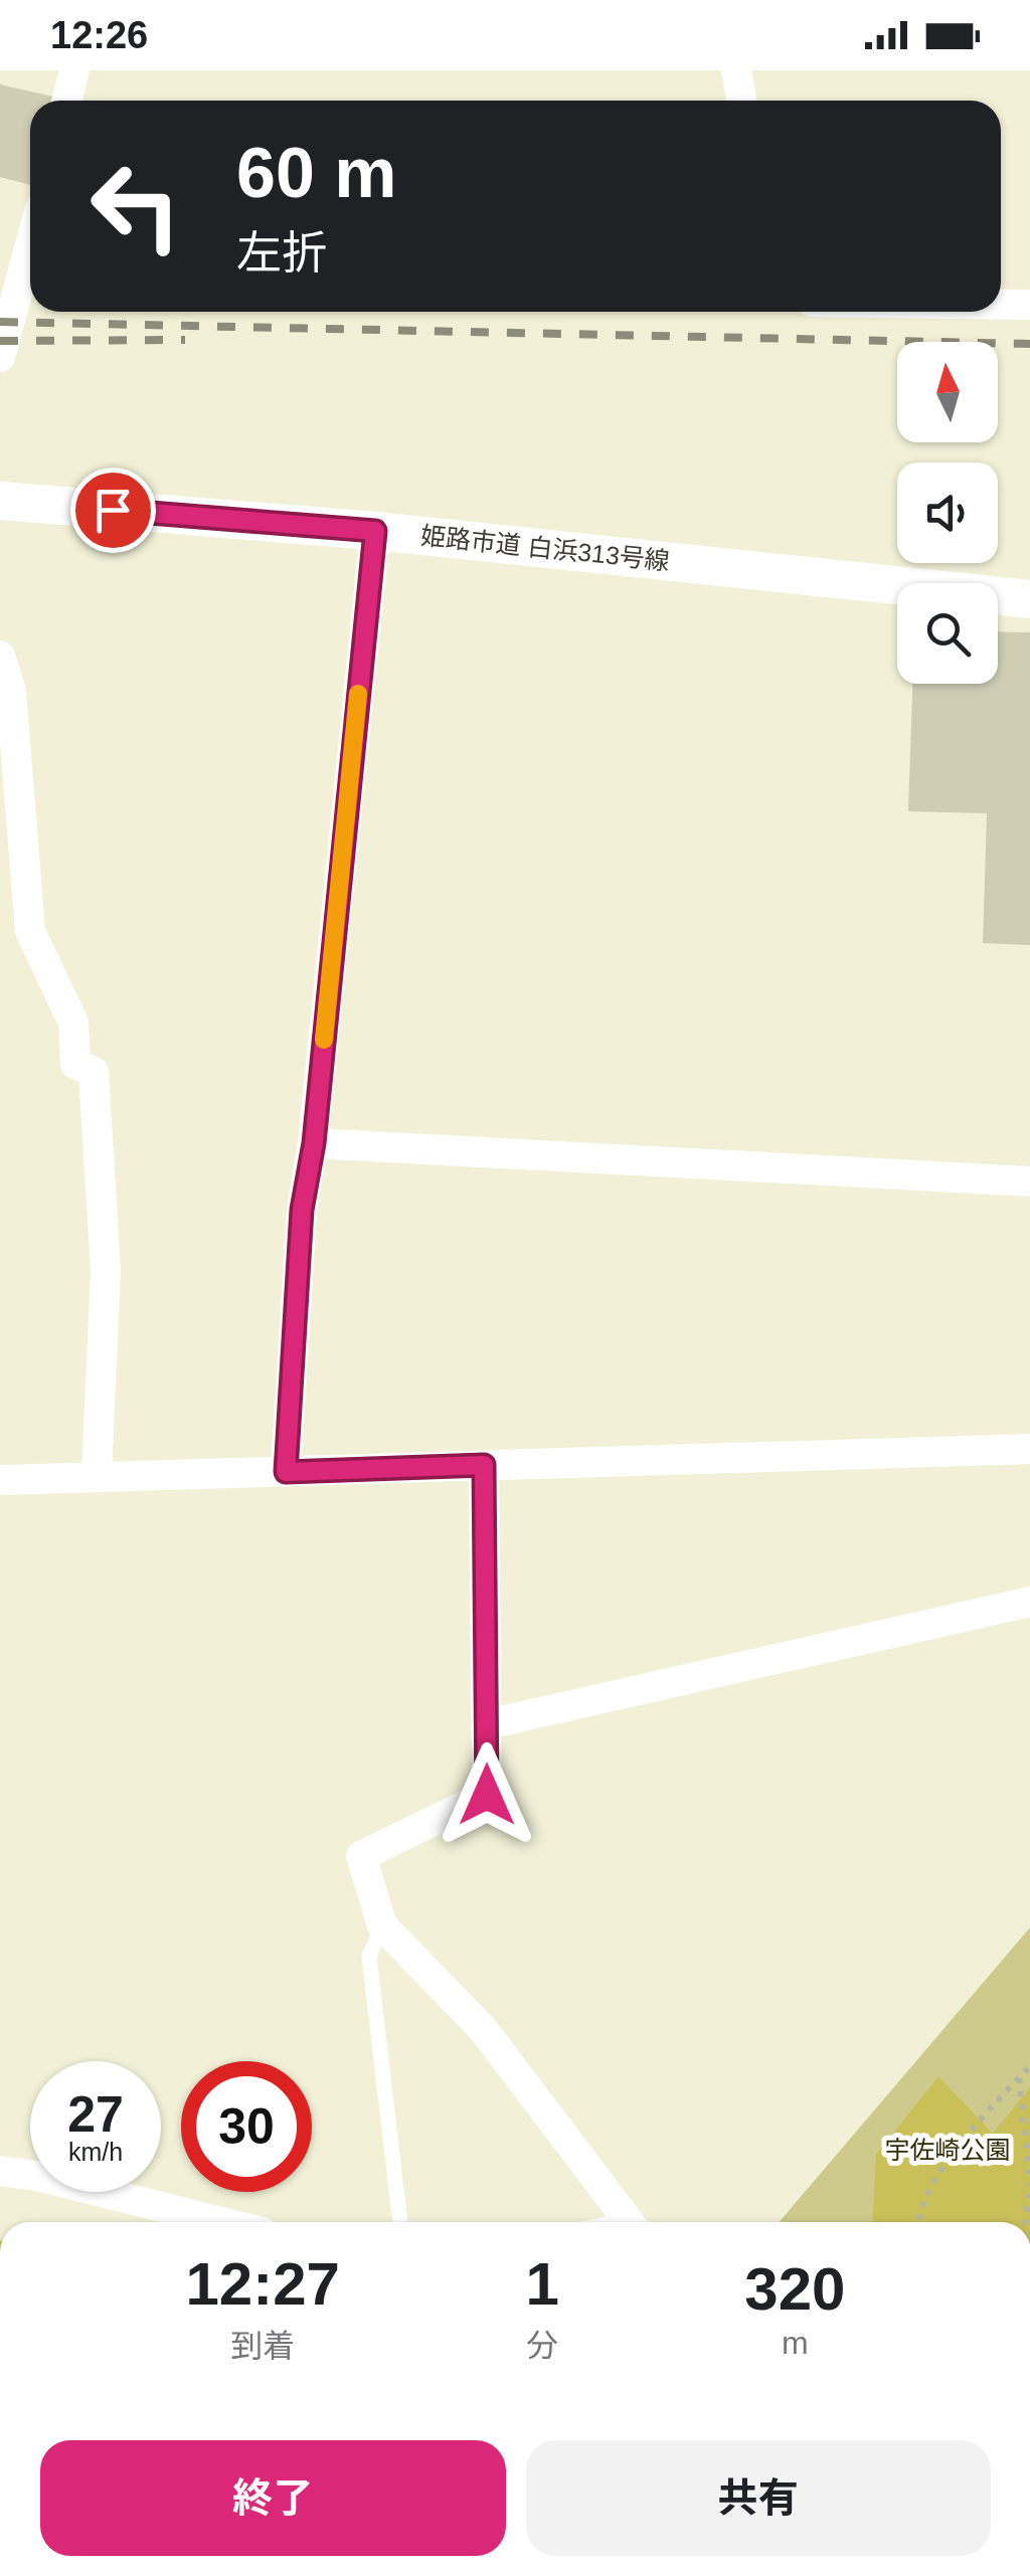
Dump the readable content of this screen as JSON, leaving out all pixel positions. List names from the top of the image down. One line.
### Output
{"streets":{"street":["姫路市道 白浜313号線"]},"parks":["宇佐崎公園"],"north":"top","page":{"status":"12:26","turn":["60 m","左折"],"speed":"27 km/h","limit":"30","eta":["12:27","到着","1","分","320","m"],"buttons":["終了","共有"]}}
